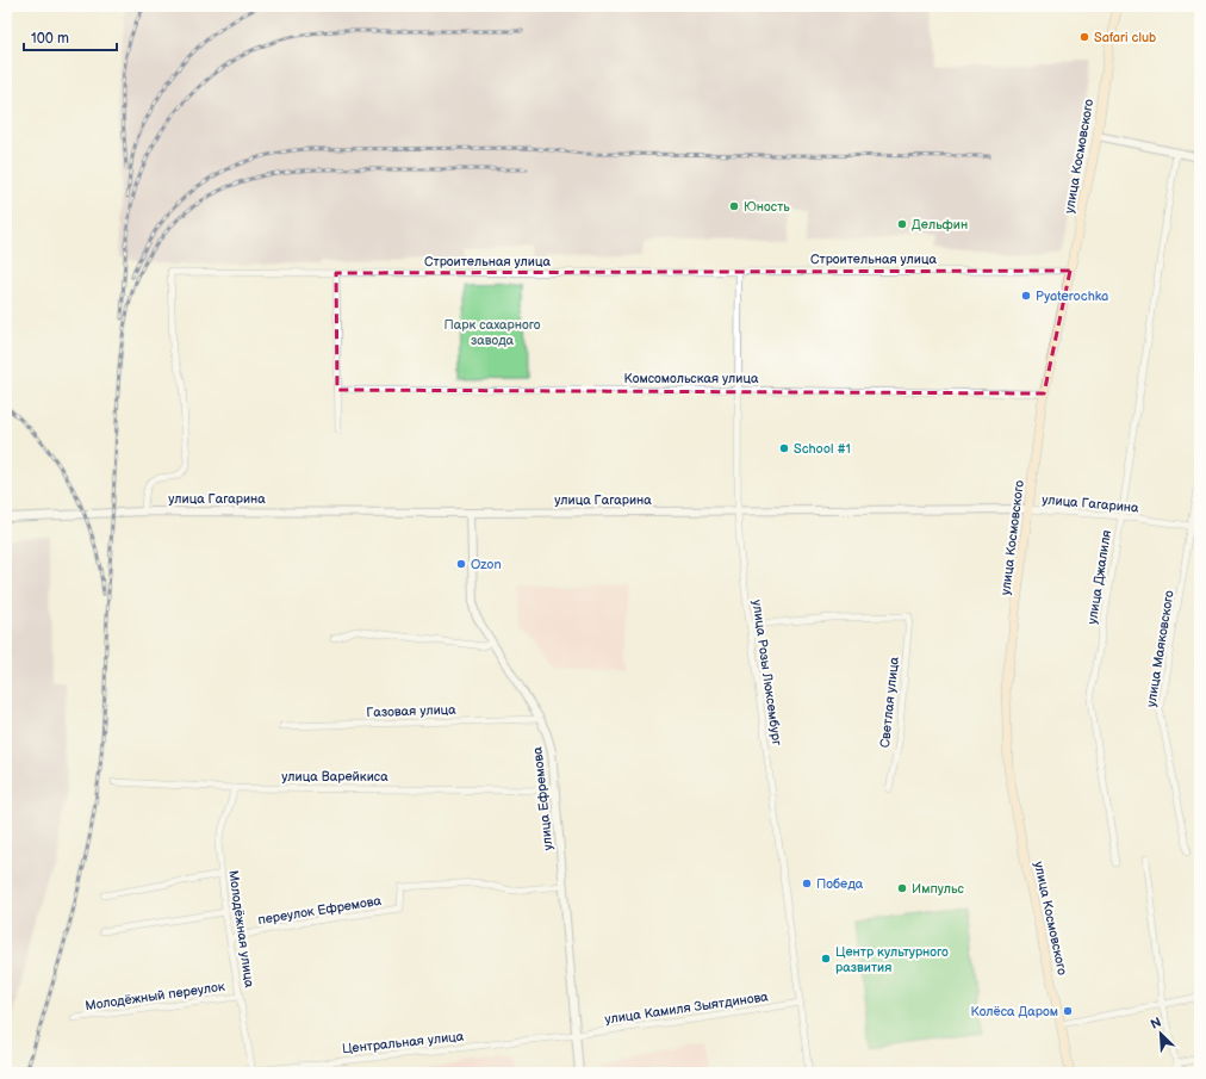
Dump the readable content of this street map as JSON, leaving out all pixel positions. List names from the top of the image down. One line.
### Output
{"streets":{"main road":["улица Космовского"],"street":["Строительная улица","Комсомольская улица","улица Гагарина","улица Джалиля","улица Маяковского","улица Розы Люксембург","Светлая улица","Газовая улица","улица Варейкиса","улица Ефремова","переулок Ефремова","Молодёжная улица","Молодёжный переулок","улица Камиля Зыятдинова","Центральная улица"]},"crossings":[["улица Космовского","Строительная улица"],["улица Космовского","Комсомольская улица"],["улица Космовского","улица Гагарина"],["Строительная улица","улица Гагарина"],["Строительная улица","улица Розы Люксембург"],["Комсомольская улица","улица Розы Люксембург"],["улица Гагарина","улица Джалиля"],["улица Гагарина","улица Маяковского"],["улица Гагарина","улица Розы Люксембург"],["улица Гагарина","улица Ефремова"],["улица Розы Люксембург","Светлая улица"],["улица Розы Люксембург","улица Камиля Зыятдинова"],["Газовая улица","улица Ефремова"],["улица Варейкиса","улица Ефремова"],["улица Варейкиса","Молодёжная улица"],["улица Ефремова","переулок Ефремова"],["улица Ефремова","улица Камиля Зыятдинова"],["улица Ефремова","Центральная улица"],["переулок Ефремова","Молодёжная улица"],["Молодёжная улица","Молодёжный переулок"],["Молодёжная улица","Центральная улица"],["улица Камиля Зыятдинова","Центральная улица"]],"parks":["Парк сахарного завода"],"places":["Safari club","Юность","Дельфин","Pyaterochka","School #1","Ozon","Победа","Импульс","Центр культурного развития","Колёса Даром"],"scale_bar":"100 m","north":"top left"}
